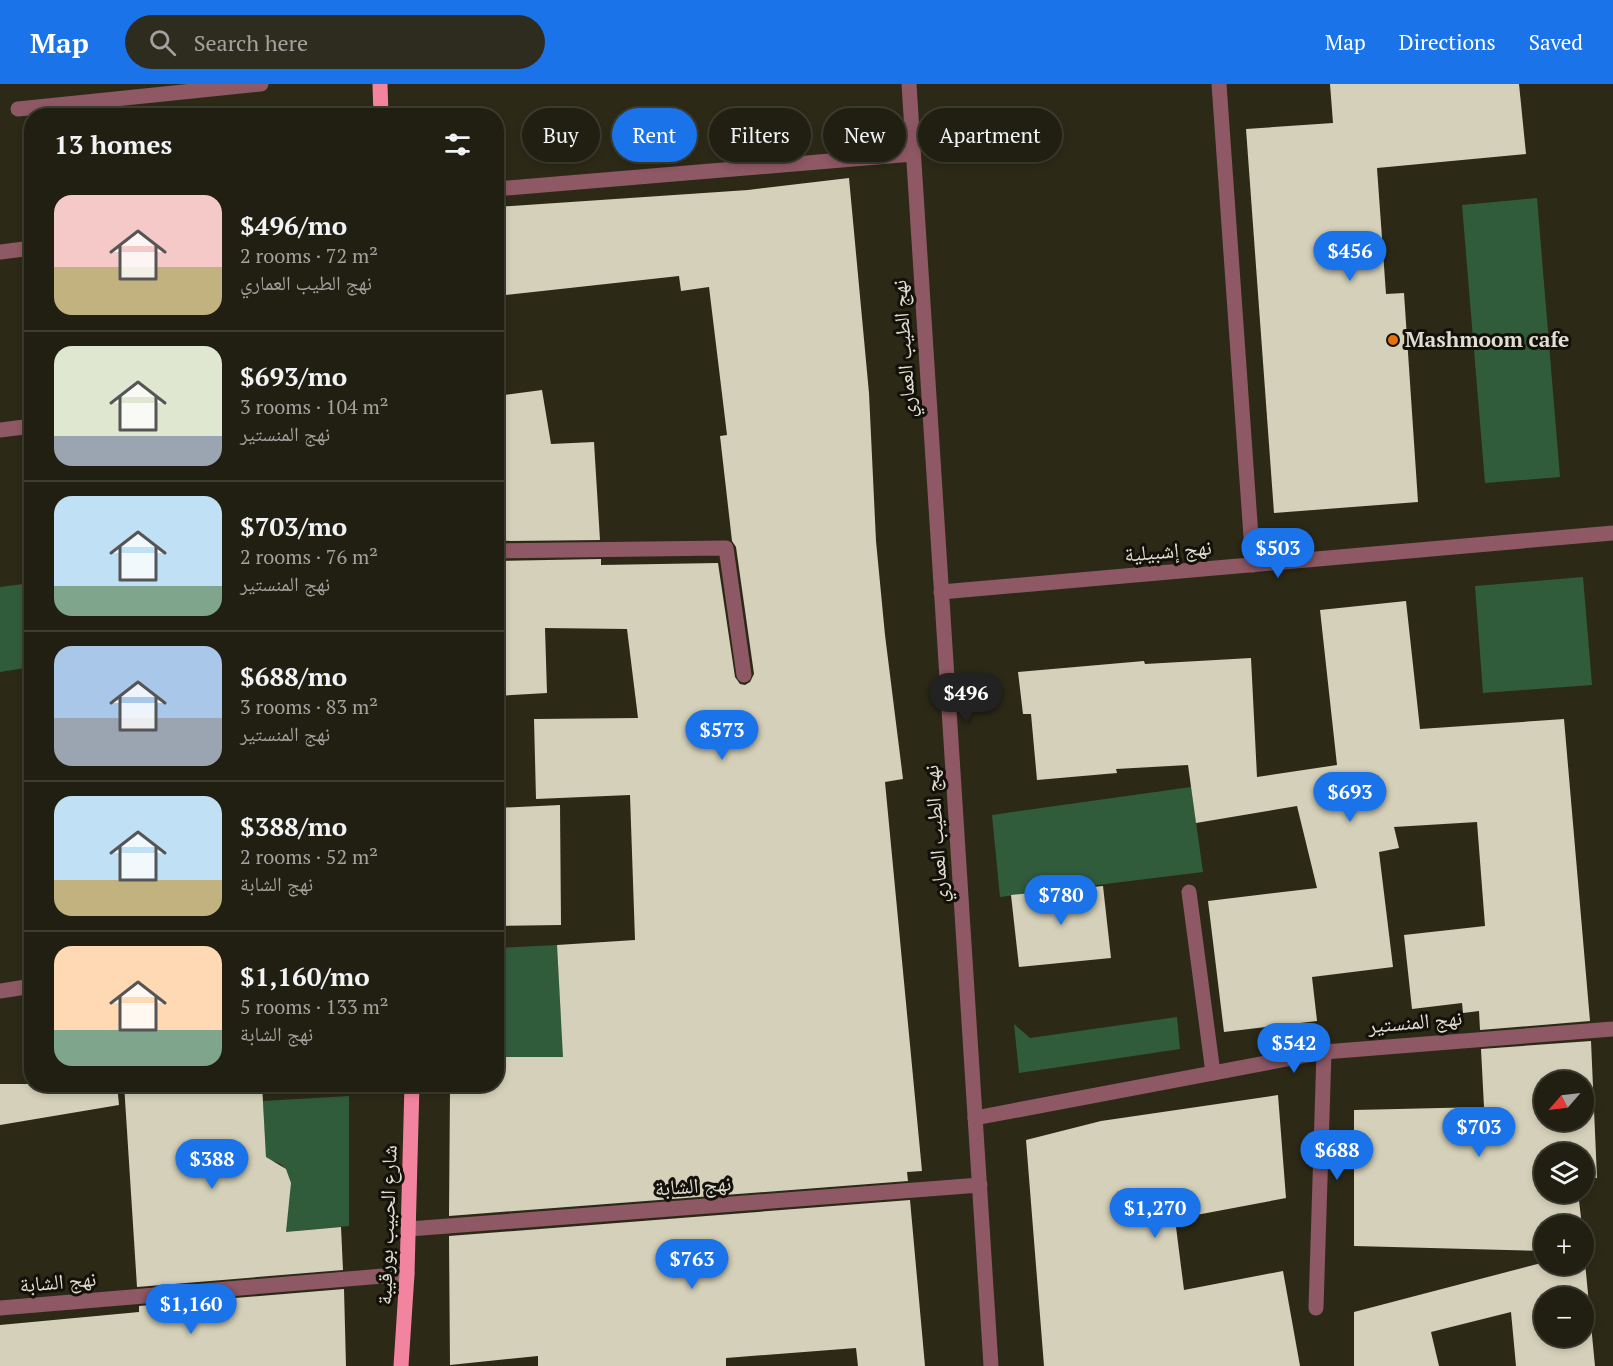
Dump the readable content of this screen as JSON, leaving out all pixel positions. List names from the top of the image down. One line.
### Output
{"streets":{"main road":["شارع الحبيب بورقيبة"],"street":["نهج الطيب العماري","نهج إشبيلية","نهج المنستير","نهج الشابة"]},"crossings":[["نهج الطيب العماري","نهج إشبيلية"],["نهج الطيب العماري","نهج المنستير"],["نهج الطيب العماري","نهج الشابة"],["نهج الشابة","شارع الحبيب بورقيبة"]],"places":["Mashmoom cafe"],"north":"bottom left","page":{"header":"Map","search":"Search here","nav":["Map","Directions","Saved"],"chip":["Buy","Rent","Filters","New","Apartment"],"heading":"13 homes","list":[{"name":"$496/mo","note":"2 rooms · 72 m² · نهج الطيب العماري"},{"name":"$693/mo","note":"3 rooms · 104 m² · نهج المنستير"},{"name":"$703/mo","note":"2 rooms · 76 m² · نهج المنستير"},{"name":"$688/mo","note":"3 rooms · 83 m² · نهج المنستير"},{"name":"$388/mo","note":"2 rooms · 52 m² · نهج الشابة"},{"name":"$1,160/mo","note":"5 rooms · 133 m² · نهج الشابة"}],"price":["$456","$503","$496","$573","$693","$780","$542","$703","$688","$388","$1,270","$763","$1,160"],"map_buttons":["+","−"]}}
